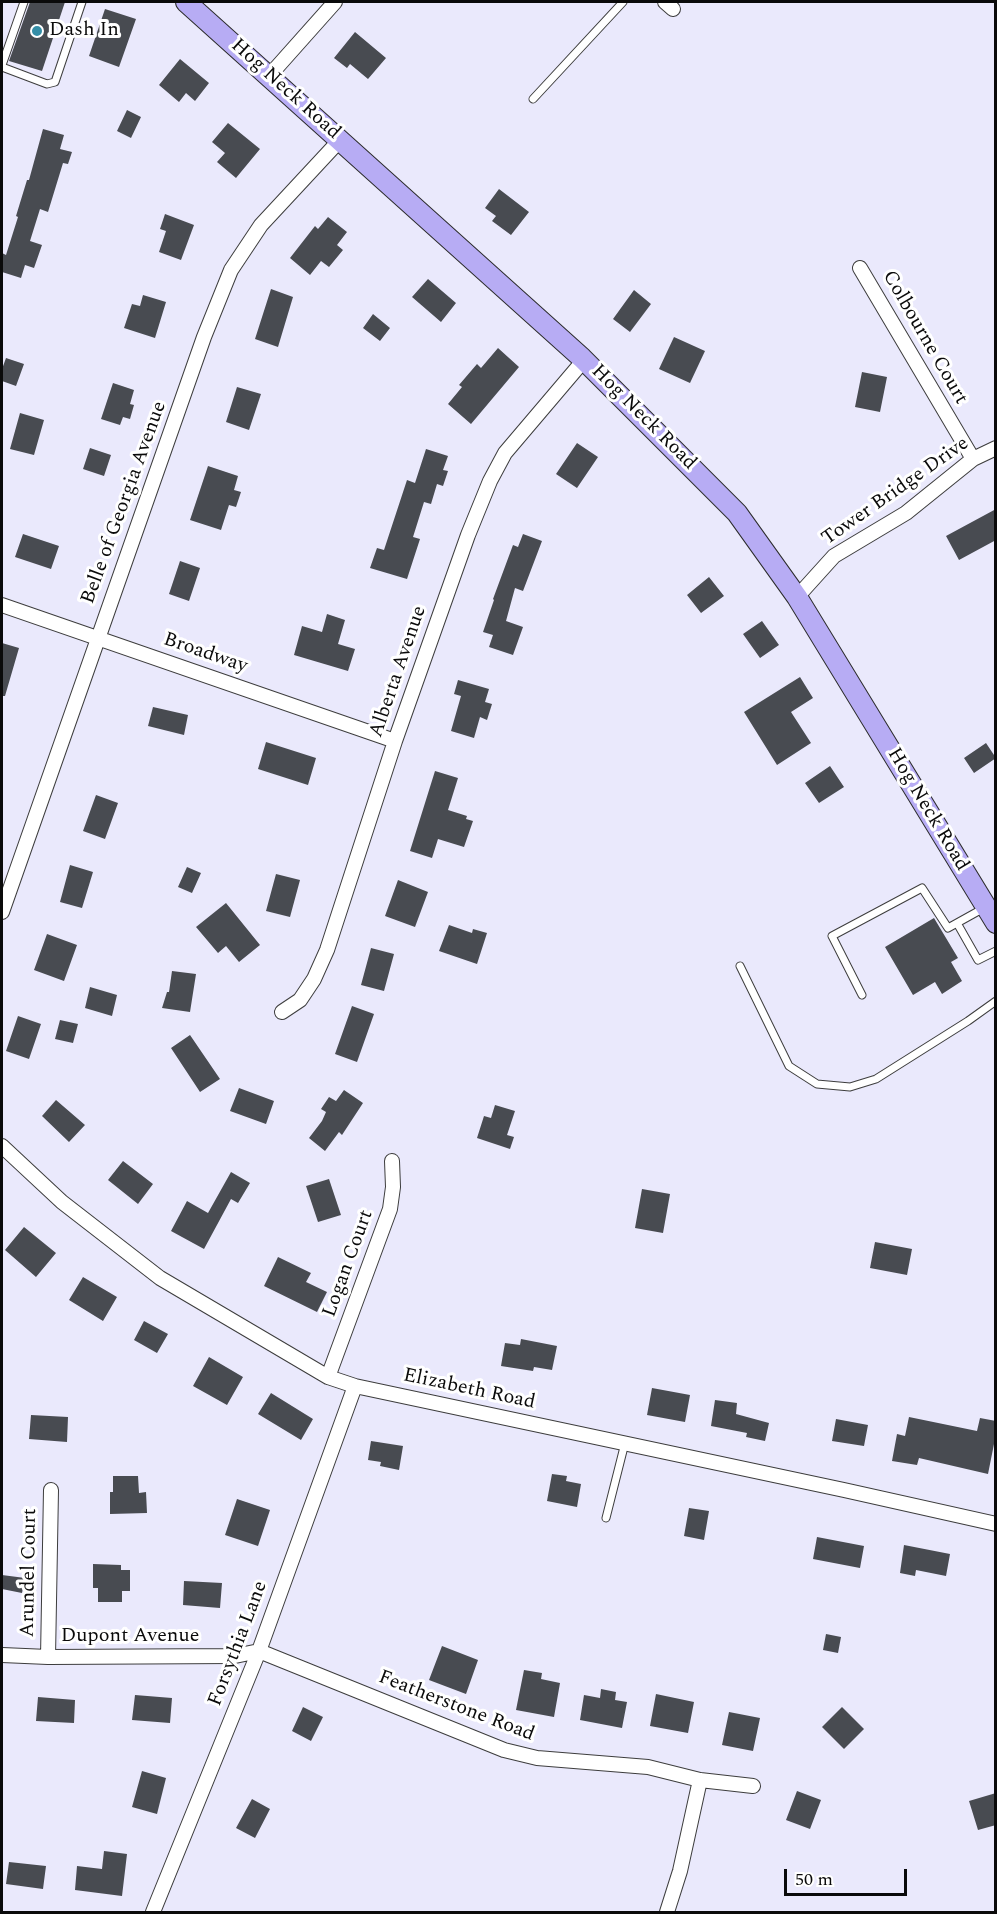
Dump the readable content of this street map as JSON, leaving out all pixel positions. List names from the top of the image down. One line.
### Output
{"streets":{"main road":["Hog Neck Road"],"street":["Colbourne Court","Tower Bridge Drive","Belle of Georgia Avenue","Broadway","Alberta Avenue","Logan Court","Elizabeth Road","Arundel Court","Dupont Avenue","Forsythia Lane","Featherstone Road"]},"crossings":[["Hog Neck Road","Tower Bridge Drive"],["Hog Neck Road","Belle of Georgia Avenue"],["Hog Neck Road","Alberta Avenue"],["Colbourne Court","Tower Bridge Drive"],["Belle of Georgia Avenue","Broadway"],["Broadway","Alberta Avenue"],["Logan Court","Elizabeth Road"],["Elizabeth Road","Forsythia Lane"],["Arundel Court","Dupont Avenue"],["Dupont Avenue","Forsythia Lane"],["Dupont Avenue","Featherstone Road"],["Forsythia Lane","Featherstone Road"]],"places":["Dash In"],"scale_bar":"50 m"}
